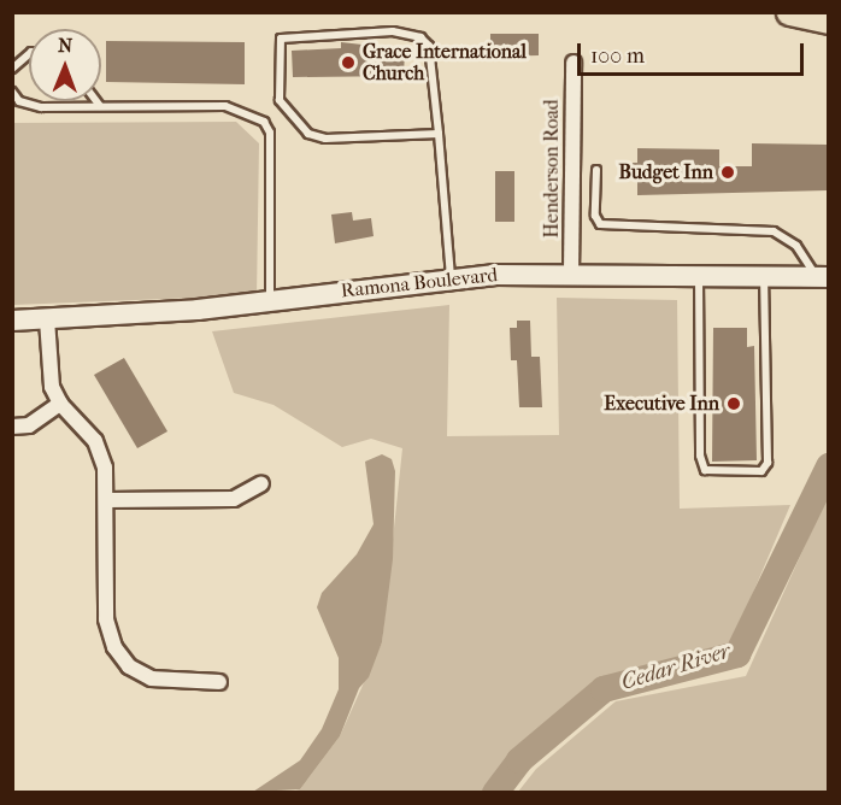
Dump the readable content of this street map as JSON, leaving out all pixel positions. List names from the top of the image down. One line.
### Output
{"streets":{"street":["Henderson Road","Ramona Boulevard"]},"crossings":[["Henderson Road","Ramona Boulevard"]],"water":["Cedar River"],"places":["Grace International Church","Budget Inn","Executive Inn"],"scale_bar":"100 m","north":"top"}
